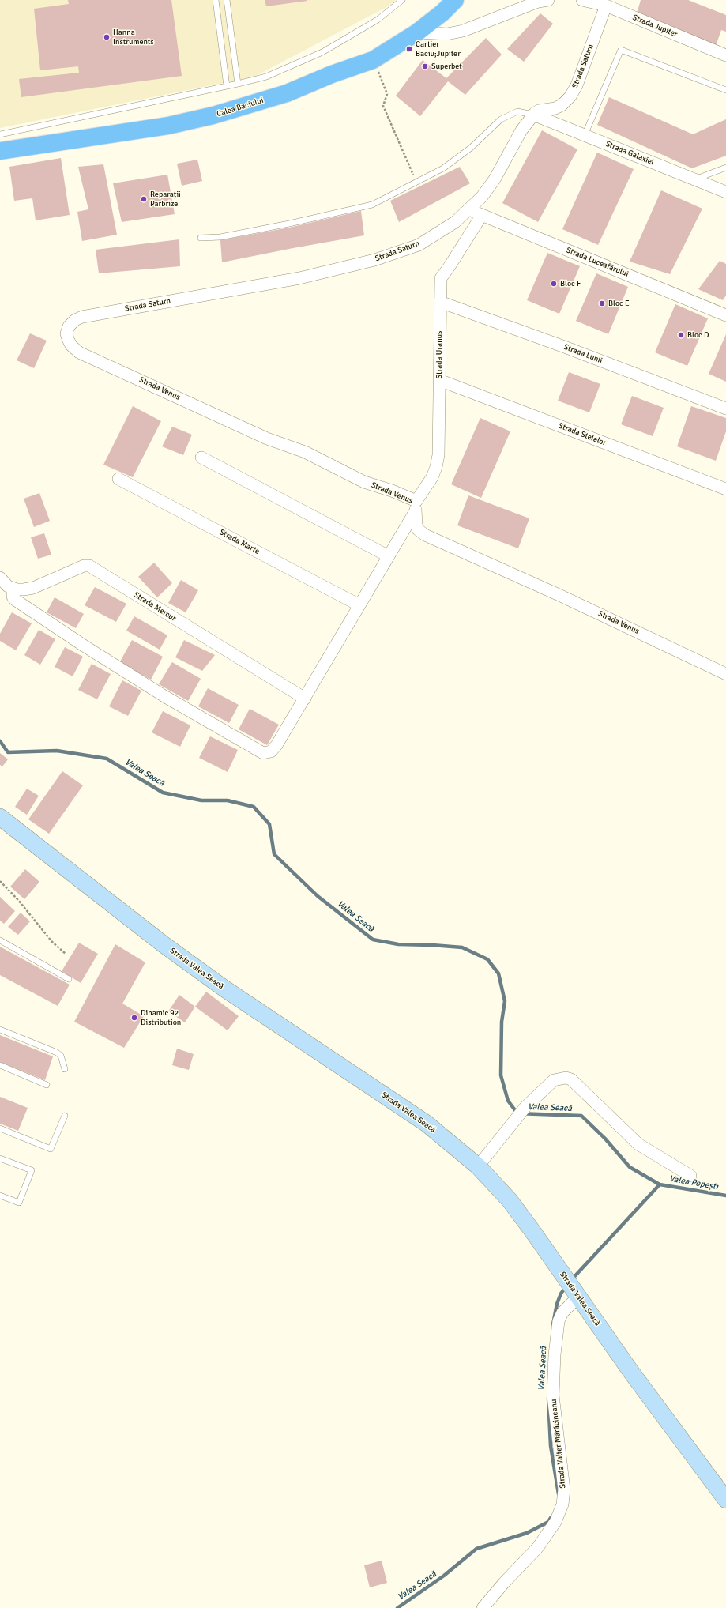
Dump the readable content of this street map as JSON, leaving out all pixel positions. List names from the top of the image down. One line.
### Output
{"streets":{"main road":["Calea Baciului","Strada Valea Seacă"],"street":["Strada Jupiter","Strada Saturn","Strada Galaxiei","Strada Luceafărului","Strada Lunii","Strada Uranus","Strada Venus","Strada Stelelor","Strada Marte","Strada Mercur","Strada Valter Mărăcineanu"]},"crossings":[["Strada Jupiter","Strada Saturn"],["Strada Saturn","Strada Galaxiei"],["Strada Saturn","Strada Luceafărului"],["Strada Saturn","Strada Venus"],["Strada Luceafărului","Strada Uranus"],["Strada Lunii","Strada Uranus"],["Strada Uranus","Strada Venus"],["Strada Uranus","Strada Stelelor"],["Strada Uranus","Strada Marte"],["Strada Uranus","Strada Mercur"],["Strada Valea Seacă","Strada Valter Mărăcineanu"]],"water":["Valea Seacă","Valea Popești"],"places":["Hanna Instruments","Cartier Baciu;Jupiter","Superbet","Reparații Parbrize","Bloc F","Bloc E","Bloc D","Dinamic 92 Distribution"]}
